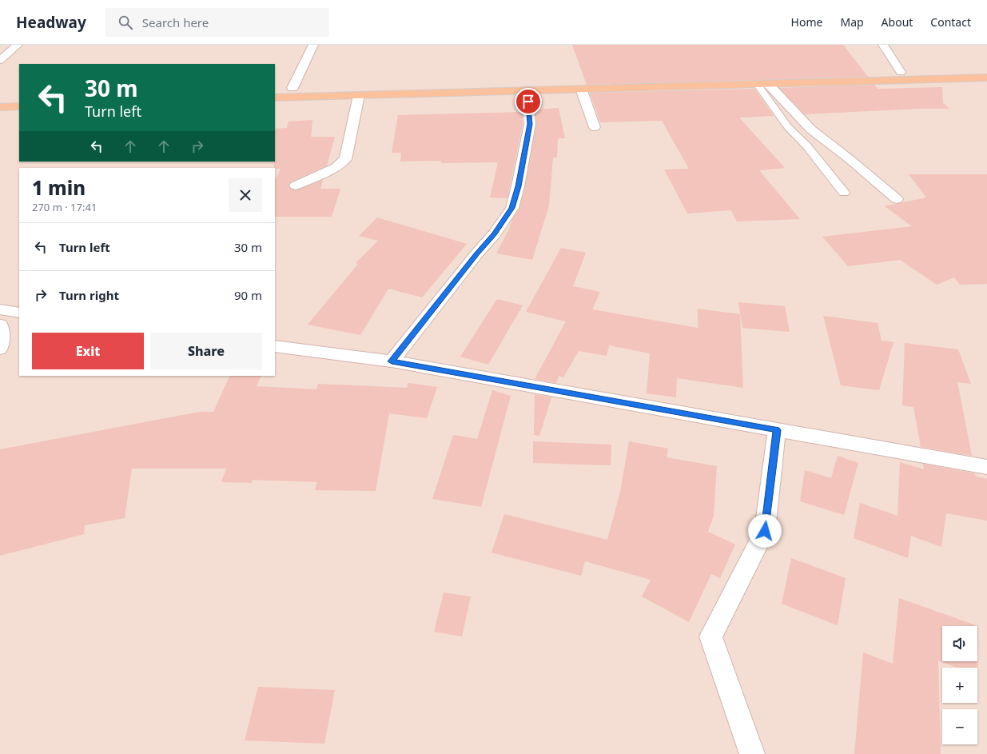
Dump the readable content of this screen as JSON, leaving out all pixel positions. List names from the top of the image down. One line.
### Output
{"page":{"header":"Headway","search":"Search here","nav":["Home","Map","About","Contact"],"turn":["30 m","Turn left"],"heading":["1 min","270 m · 17:41"],"list":[{"name":"Turn left","value":"30 m"},{"name":"Turn right","value":"90 m"}],"buttons":["Exit","Share"],"map_buttons":["+","−"]}}
